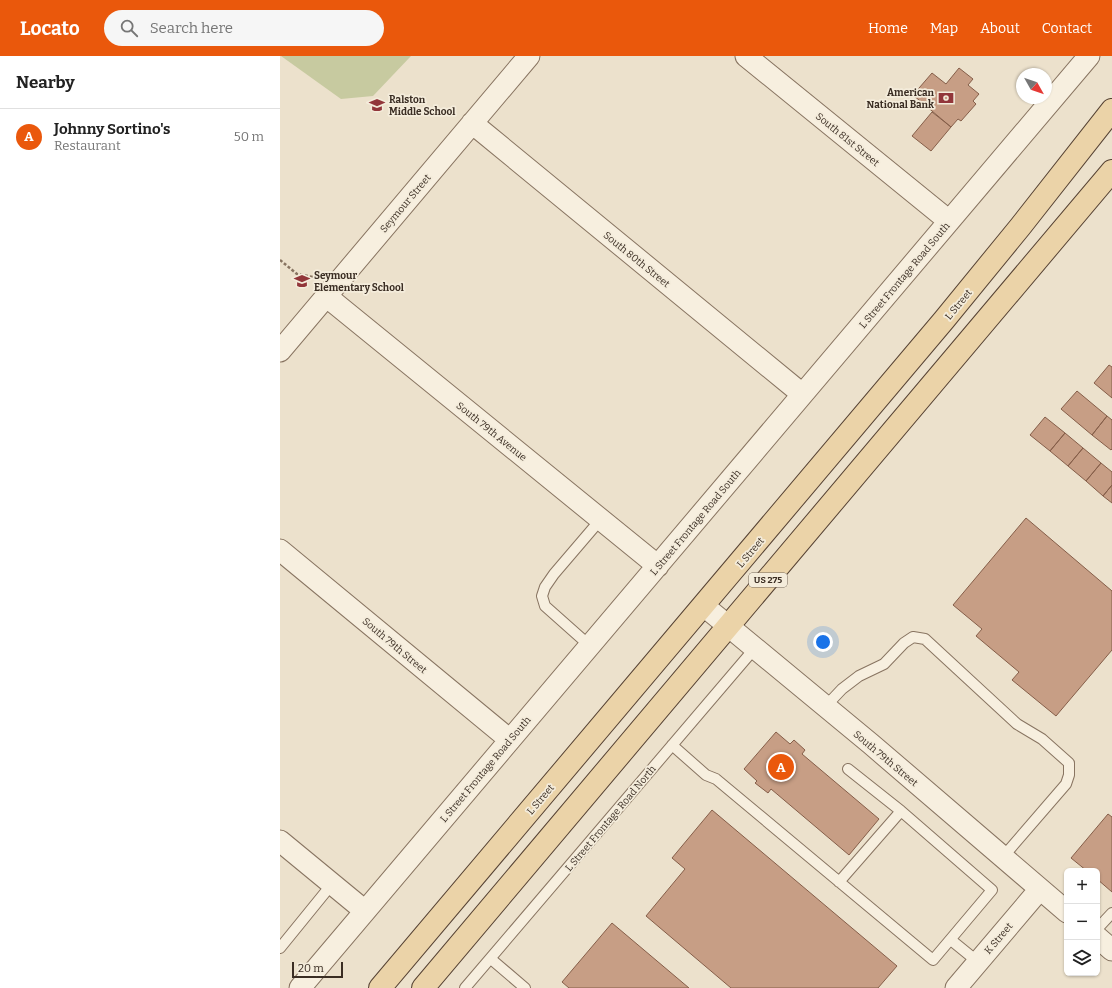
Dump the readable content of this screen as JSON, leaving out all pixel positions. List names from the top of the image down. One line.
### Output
{"streets":{"main road":["L Street","US 275"],"street":["South 81st Street","Seymour Street","South 80th Street","L Street Frontage Road South","South 79th Avenue","South 79th Street","K Street"],"lane":["L Street Frontage Road North"]},"crossings":[["South 81st Street","L Street Frontage Road South"],["Seymour Street","South 80th Street"],["Seymour Street","South 79th Avenue"],["South 80th Street","L Street Frontage Road South"],["L Street Frontage Road South","South 79th Avenue"],["L Street Frontage Road South","South 79th Street"],["L Street","South 79th Street"],["US 275","South 79th Street"],["South 79th Street","L Street Frontage Road North"],["South 79th Street","K Street"]],"places":{"bank":["American National Bank"],"school or university":["Ralston Middle School","Seymour Elementary School"]},"scale_bar":"20 m","north":"bottom right","page":{"header":"Locato","search":"Search here","nav":["Home","Map","About","Contact"],"heading":"Nearby","list":[{"mark":"A","name":"Johnny Sortino's","note":"Restaurant","value":"50 m"}],"pins":"A","map_buttons":["+","−"],"scale":"20 m"}}
